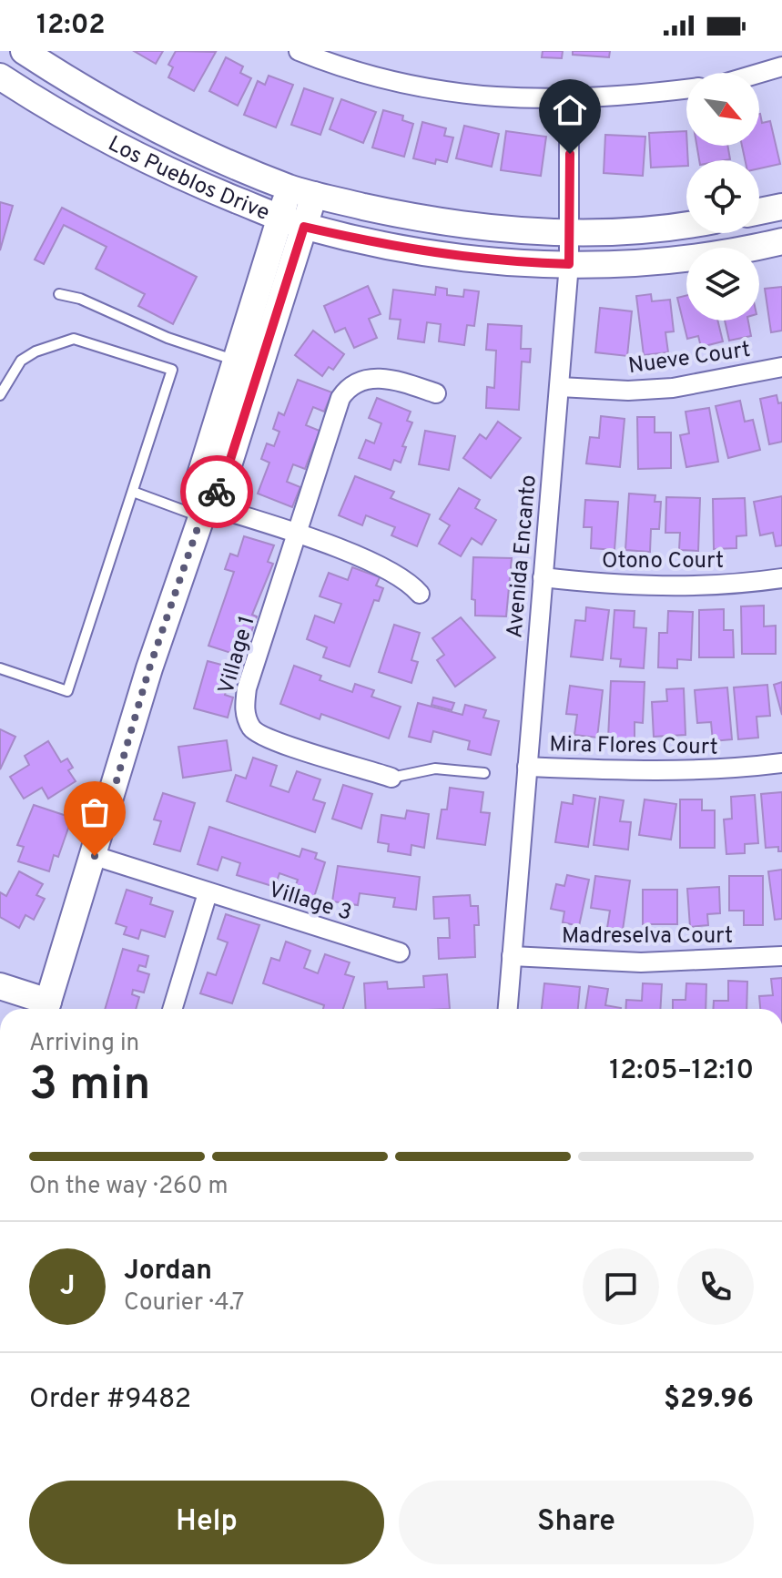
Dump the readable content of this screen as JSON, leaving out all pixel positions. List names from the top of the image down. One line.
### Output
{"streets":{"street":["Los Pueblos Drive","Nueve Court","Avenida Encanto","Otono Court","Village 1","Mira Flores Court","Village 3","Madreselva Court"]},"crossings":[["Los Pueblos Drive","Avenida Encanto"],["Nueve Court","Avenida Encanto"],["Avenida Encanto","Otono Court"],["Avenida Encanto","Mira Flores Court"],["Avenida Encanto","Madreselva Court"]],"north":"bottom right","page":{"status":"12:02","heading":["3 min","Arriving in","12:05–12:10"],"panel":["Jordan","Courier · 4.7","Order #9482","$29.96"],"bar":"On the way · 260 m","round":"J","buttons":["Help","Share"]}}
